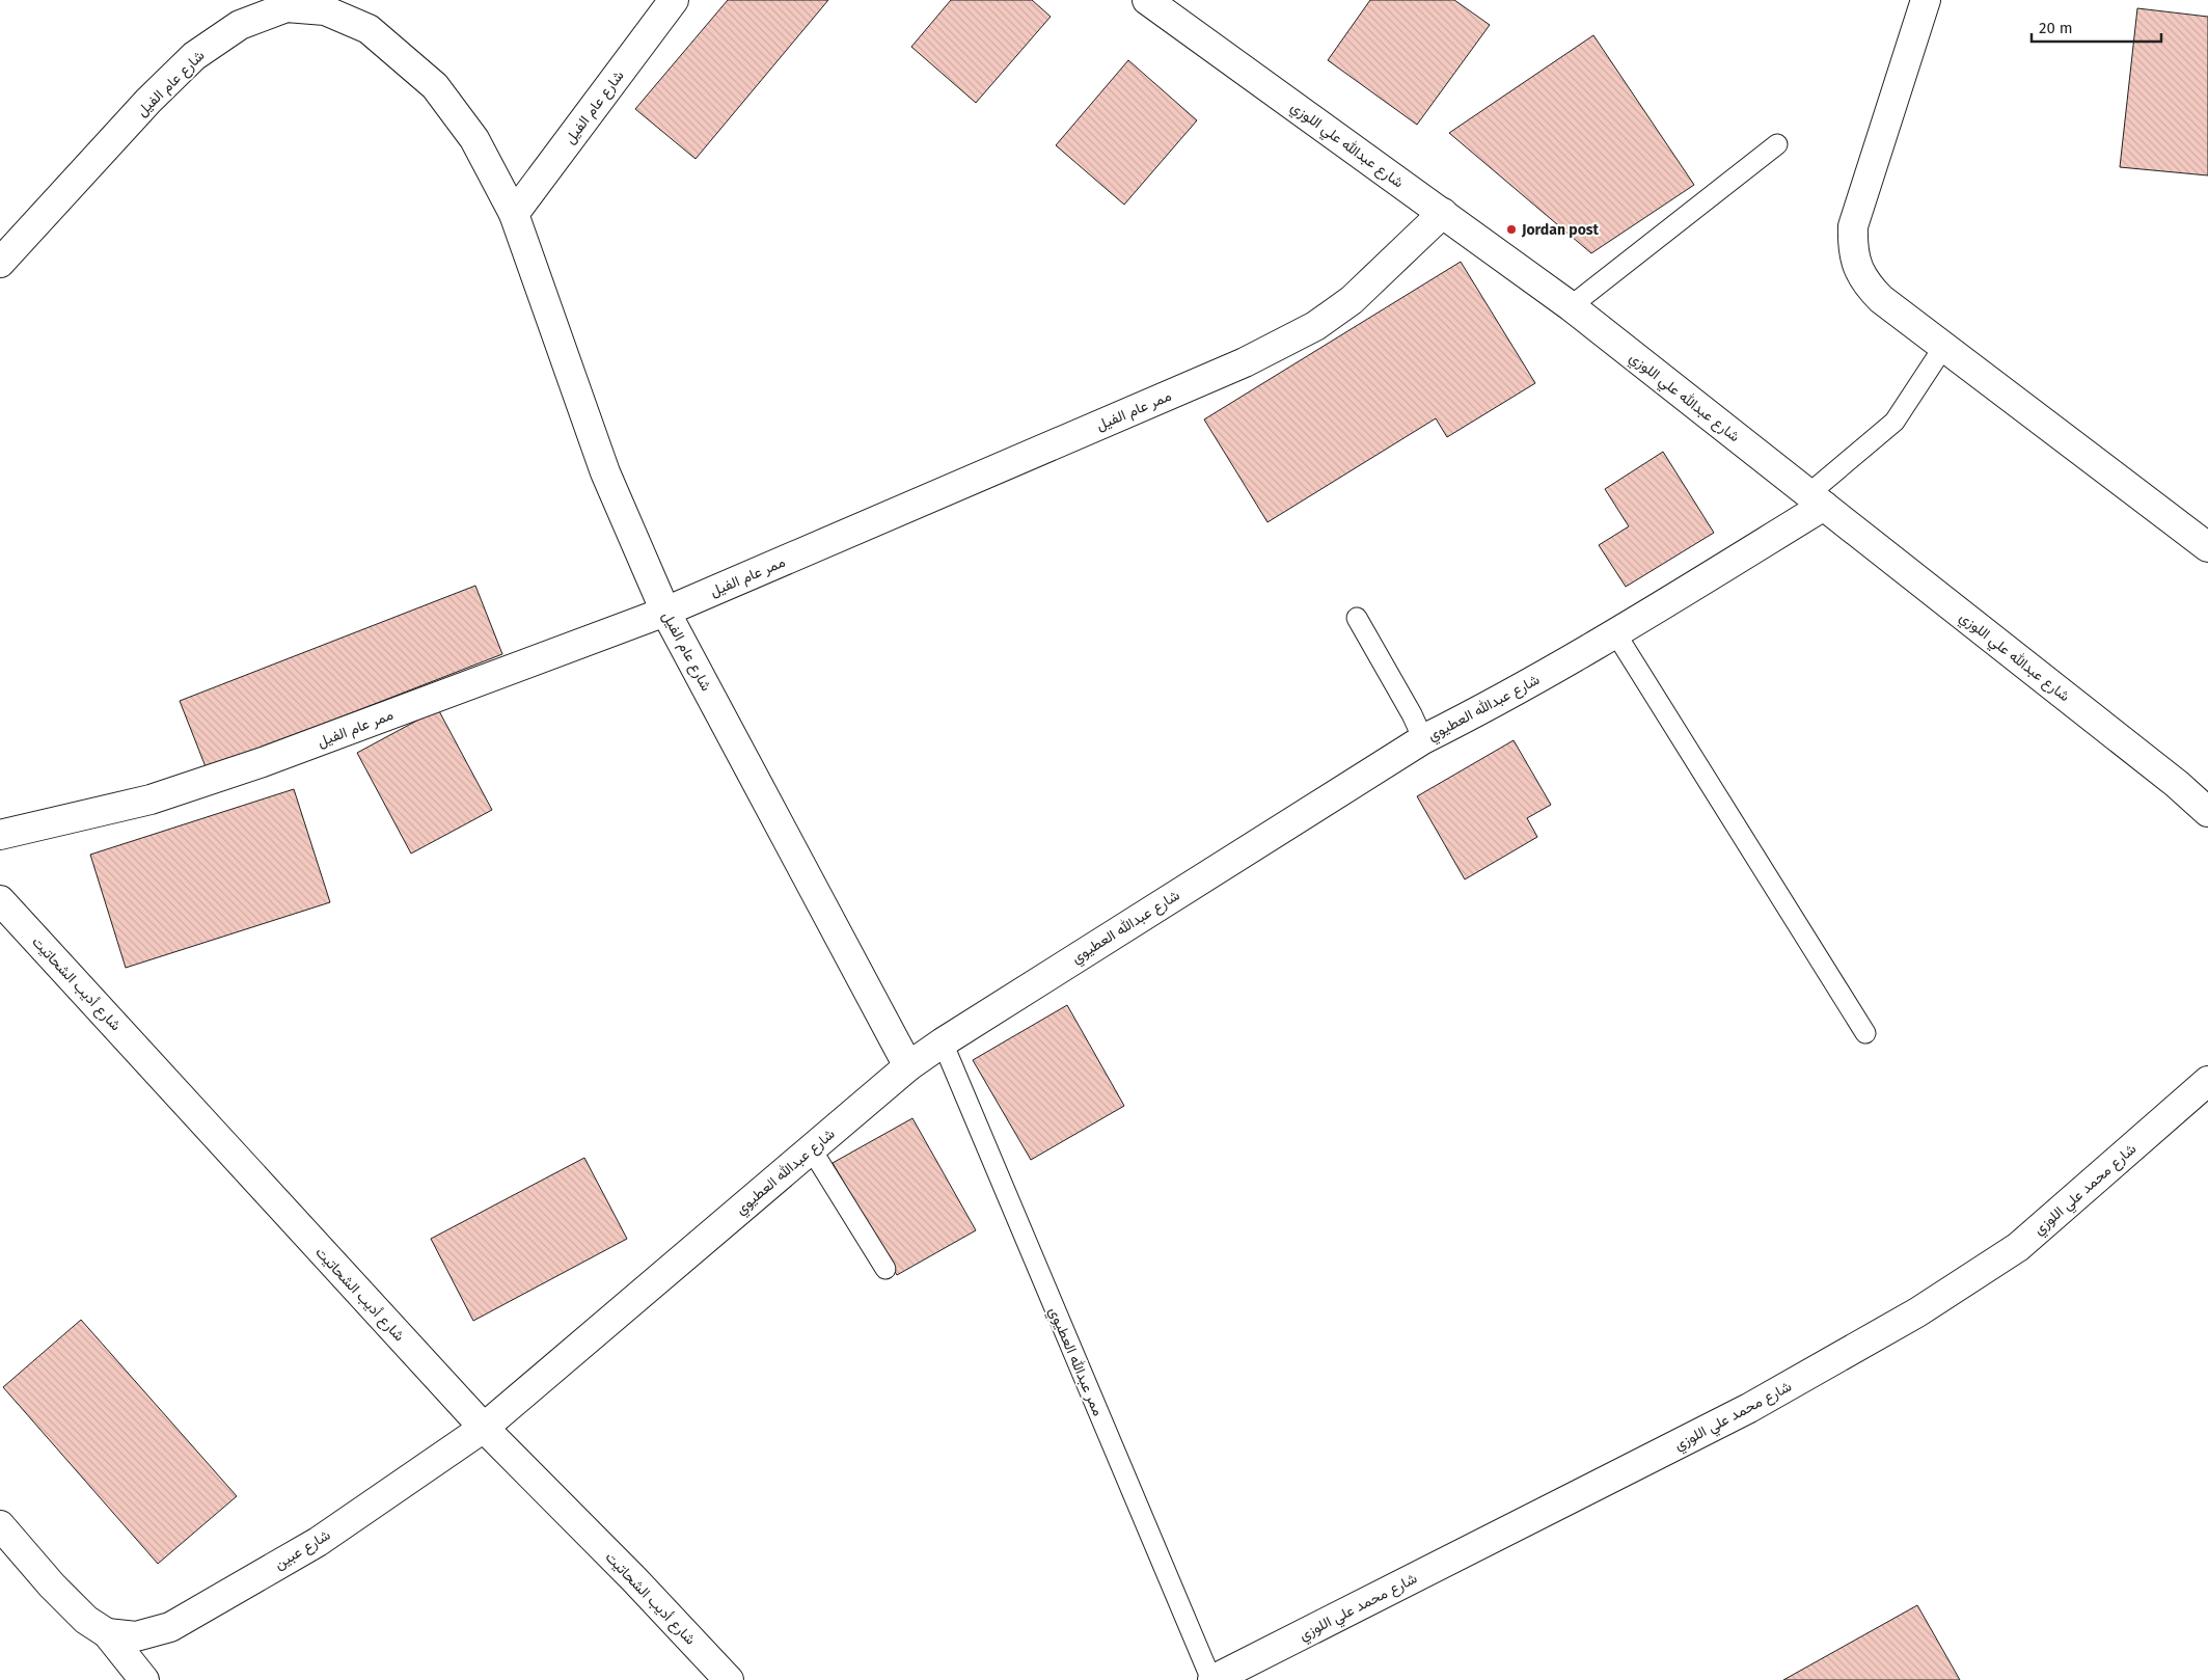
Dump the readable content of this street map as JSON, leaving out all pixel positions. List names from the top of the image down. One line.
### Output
{"streets":{"street":["شارع عام الفيل","شارع عبدالله علي اللوزي","ممر عام الفيل","شارع عبدالله العطيوي","شارع أديب الشحاتيت","شارع محمد علي اللوزي","شارع عبين"],"lane":["ممر عبدالله العطيوي"]},"crossings":[["شارع عام الفيل","ممر عام الفيل"],["شارع عام الفيل","شارع عبدالله العطيوي"],["شارع عبدالله علي اللوزي","ممر عام الفيل"],["شارع عبدالله علي اللوزي","شارع عبدالله العطيوي"],["شارع عبدالله العطيوي","شارع أديب الشحاتيت"],["شارع عبدالله العطيوي","ممر عبدالله العطيوي"],["شارع عبدالله العطيوي","شارع عبين"],["شارع أديب الشحاتيت","شارع عبين"],["شارع محمد علي اللوزي","ممر عبدالله العطيوي"]],"places":["Jordan post"],"scale_bar":"20 m"}
